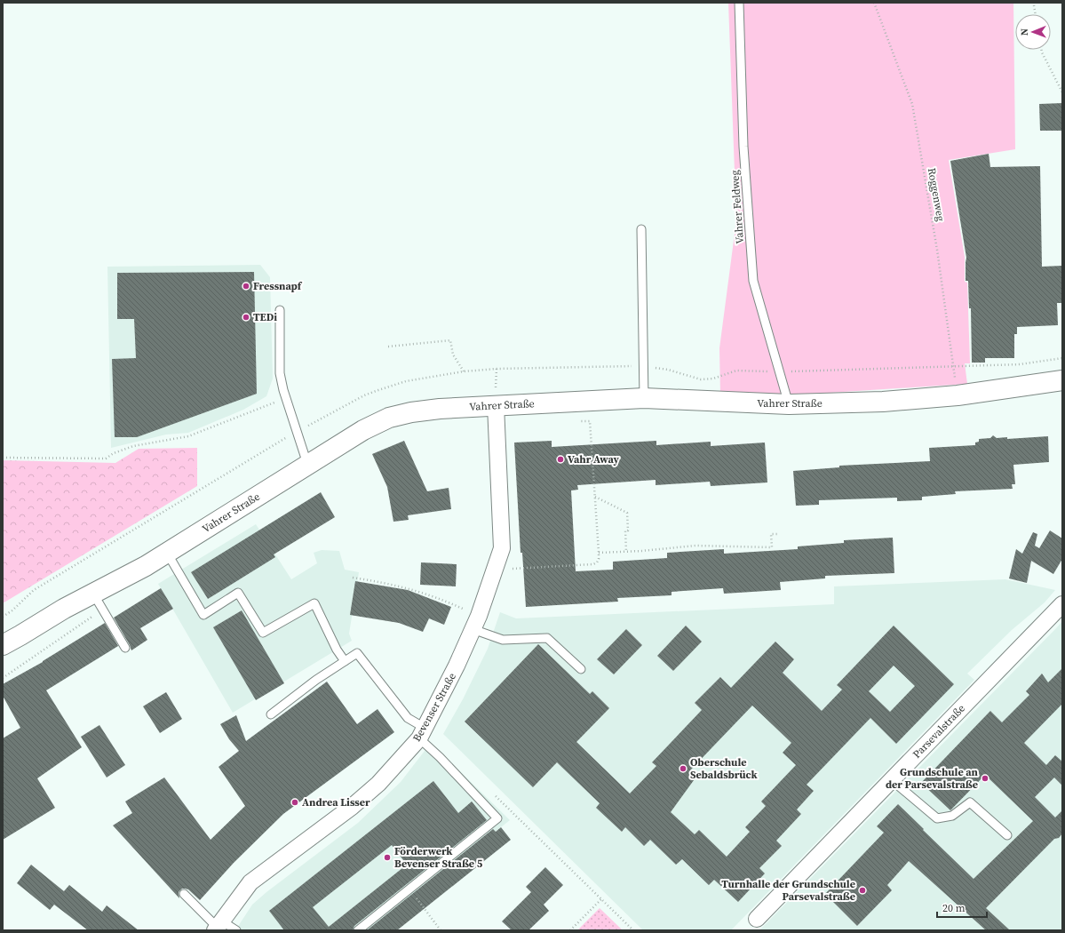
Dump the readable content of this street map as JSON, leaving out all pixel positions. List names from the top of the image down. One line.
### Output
{"streets":{"main road":["Vahrer Straße"],"street":["Bevenser Straße","Parsevalstraße"],"lane":["Vahrer Feldweg"],"path":["Roggenweg"]},"crossings":[["Roggenweg","Vahrer Straße"],["Vahrer Feldweg","Vahrer Straße"],["Vahrer Straße","Bevenser Straße"]],"places":["Fressnapf","TEDi","Vahr Away","Oberschule Sebaldsbrück","Grundschule an der Parsevalstraße","Andrea Lisser","Förderwerk Bevenser Straße 5","Turnhalle der Grundschule Parsevalstraße"],"scale_bar":"20 m","north":"left"}
